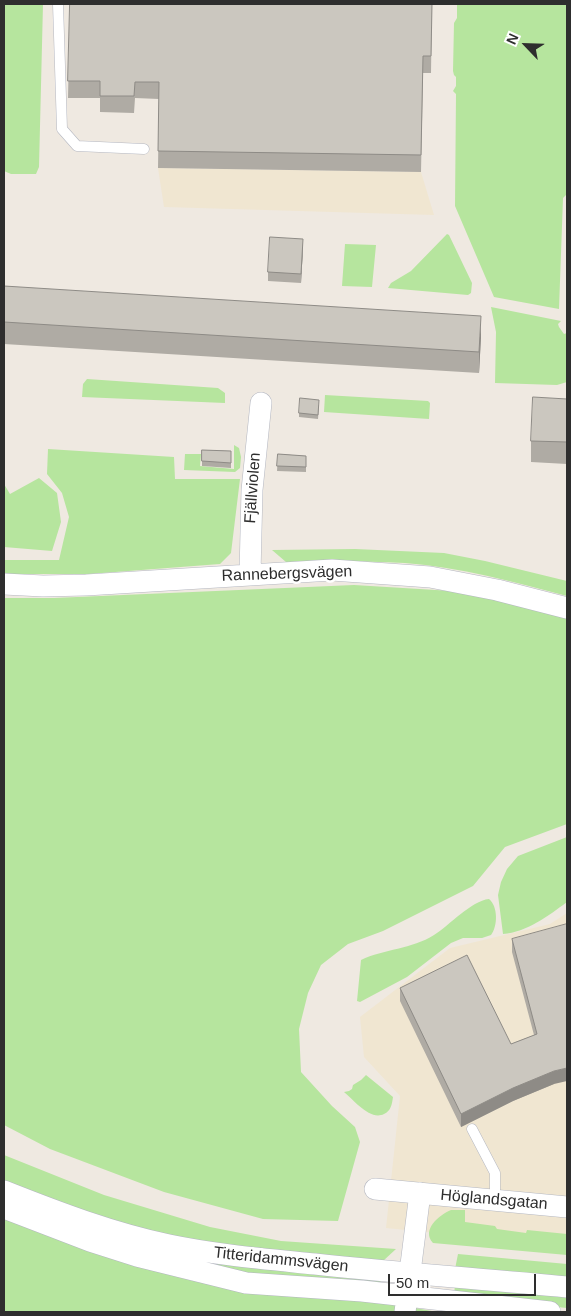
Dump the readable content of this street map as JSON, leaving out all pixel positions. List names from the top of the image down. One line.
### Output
{"streets":{"street":["Fjällviolen","Rannebergsvägen","Höglandsgatan","Titteridammsvägen"]},"crossings":[["Fjällviolen","Rannebergsvägen"],["Höglandsgatan","Titteridammsvägen"]],"scale_bar":"50 m","north":"top left"}
